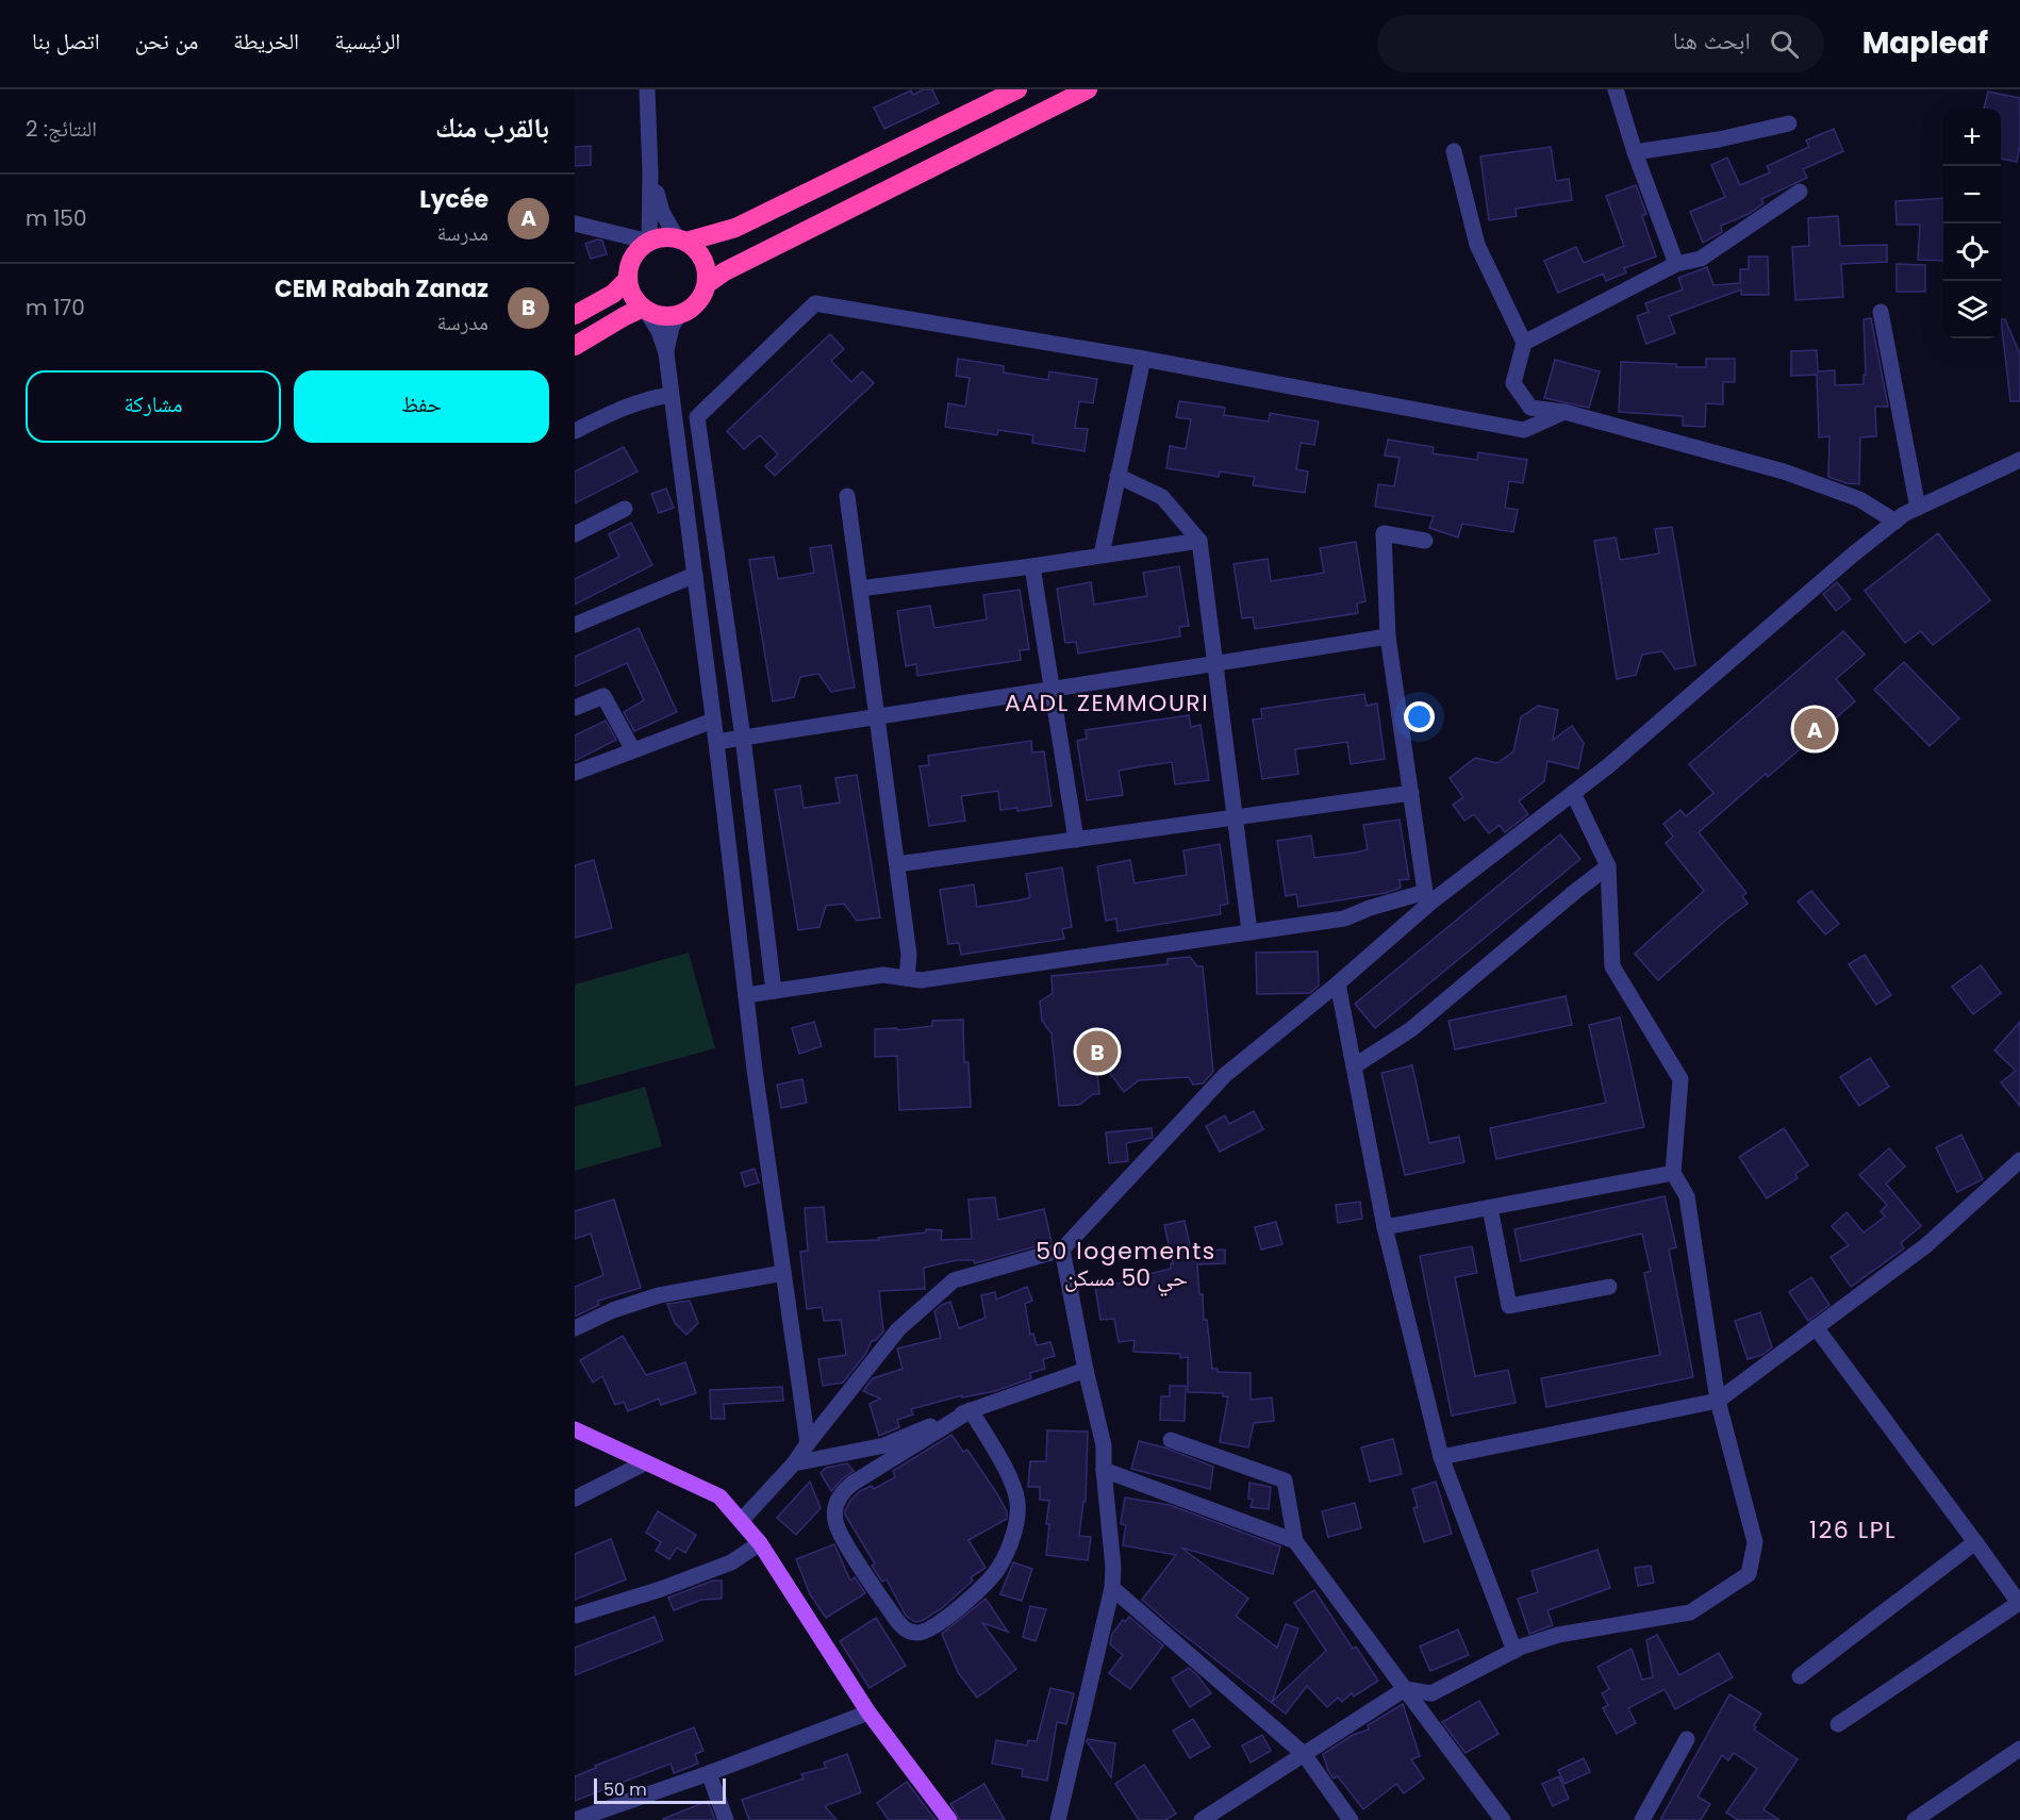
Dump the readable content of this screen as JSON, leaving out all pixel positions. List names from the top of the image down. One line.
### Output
{"districts":["AADL ZEMMOURI","50 logements حي 50 مسكن","126 LPL"],"scale_bar":"50 m","page":{"header":"Mapleaf","search":"ابحث هنا","nav":["الرئيسية","الخريطة","من نحن","اتصل بنا"],"heading":["بالقرب منك","النتائج: 2"],"map_buttons":["+","−"],"list":[{"mark":"A","name":"Lycée","note":"مدرسة","value":"150 m"},{"mark":"B","name":"CEM Rabah Zanaz","note":"مدرسة","value":"170 m"}],"buttons":["حفظ","مشاركة"],"pins":["A","B"],"scale":"50 m"}}
